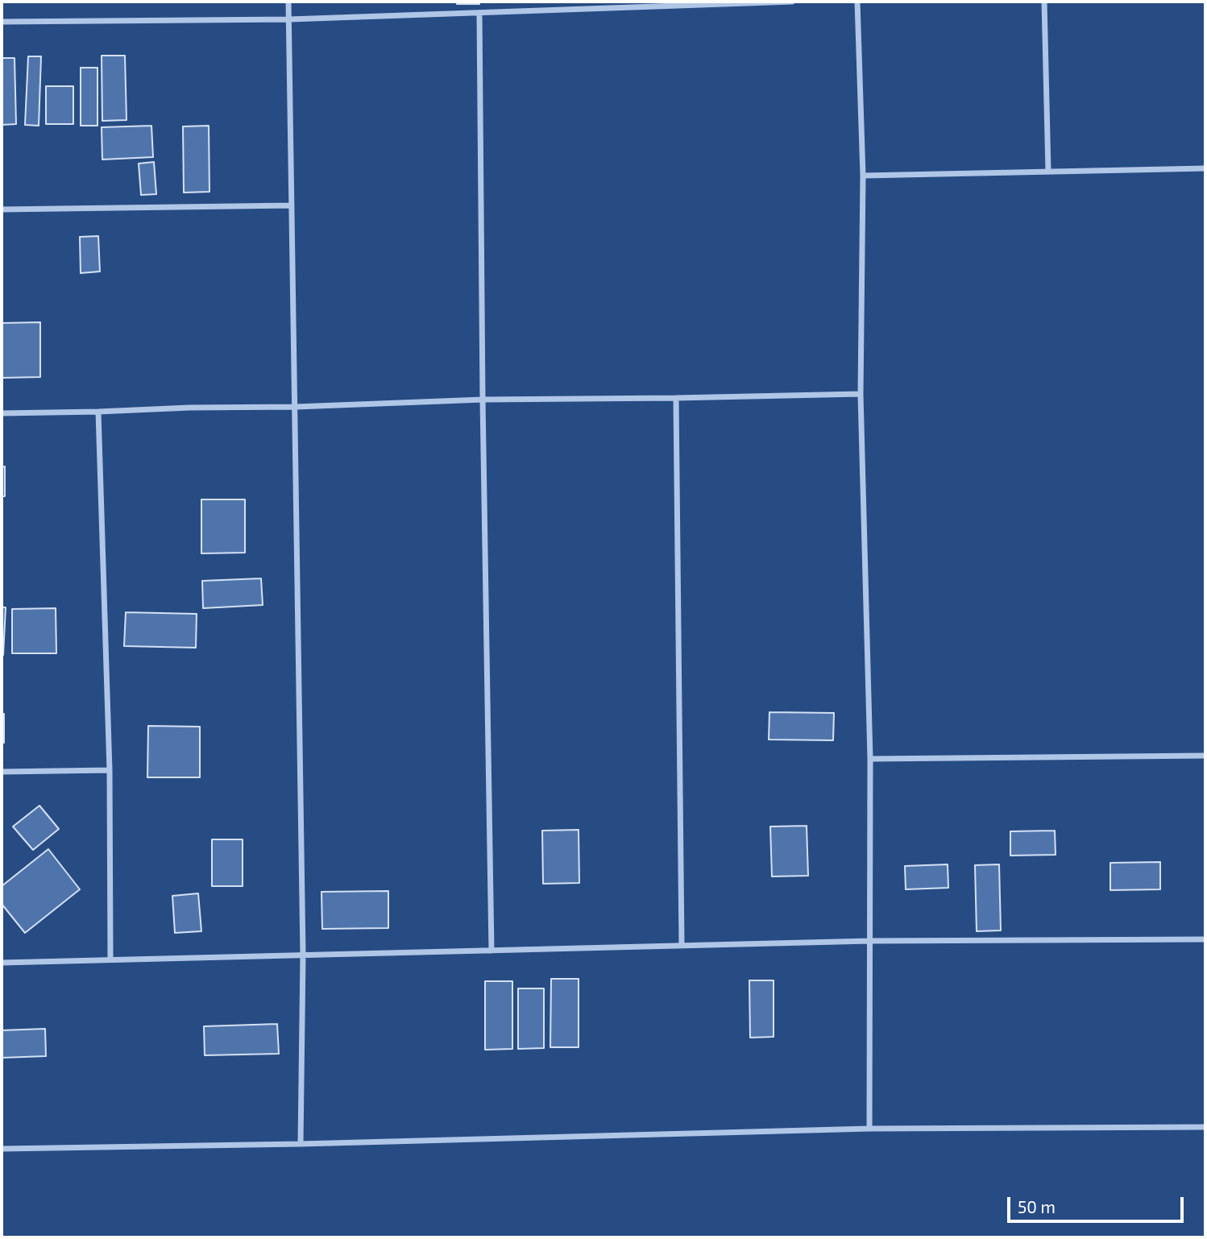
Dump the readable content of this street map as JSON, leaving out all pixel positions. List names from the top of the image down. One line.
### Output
{"scale_bar":"50 m"}
